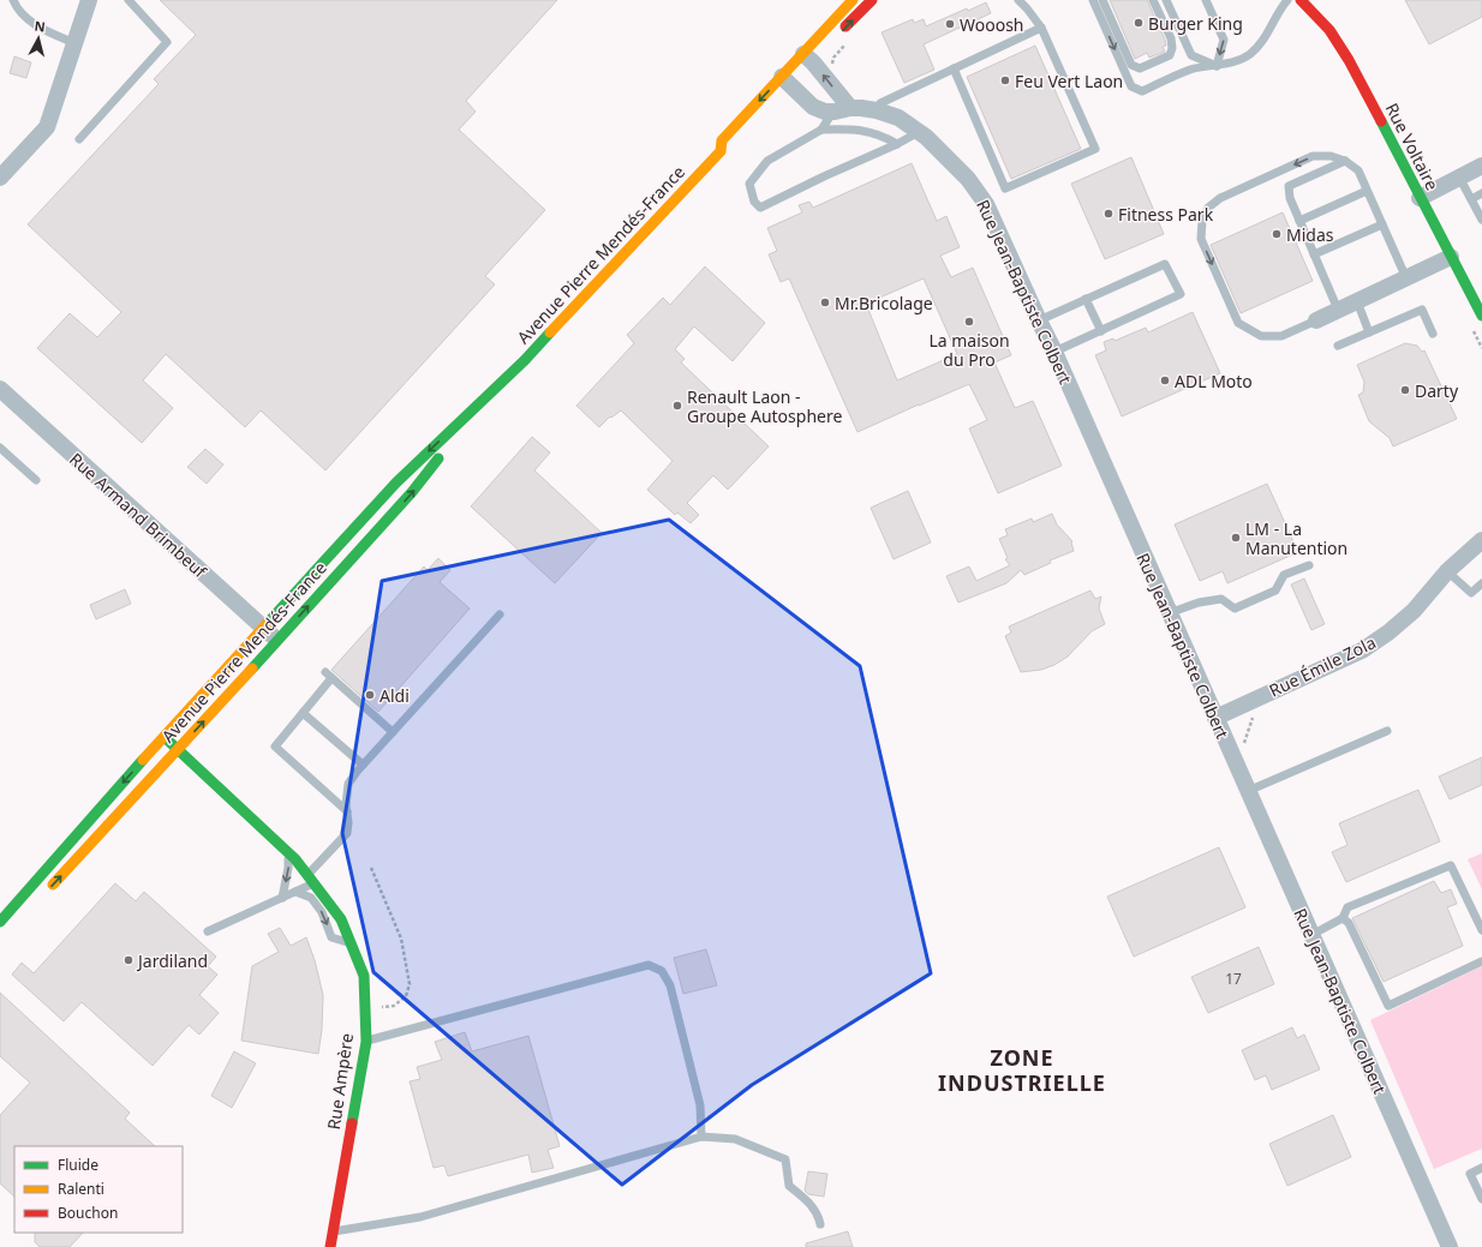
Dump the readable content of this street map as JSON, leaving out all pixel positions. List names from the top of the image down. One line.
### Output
{"streets":{"main road":["Rue Voltaire","Avenue Pierre Mendés-France","Rue Ampère"],"street":["Rue Jean-Baptiste Colbert","Rue Armand Brimbeuf","Rue Émile Zola"]},"crossings":[["Avenue Pierre Mendés-France","Rue Jean-Baptiste Colbert"],["Avenue Pierre Mendés-France","Rue Armand Brimbeuf"],["Avenue Pierre Mendés-France","Rue Ampère"],["Rue Jean-Baptiste Colbert","Rue Émile Zola"]],"districts":["ZONE INDUSTRIELLE"],"places":["Burger King","Wooosh","Feu Vert Laon","Fitness Park","Midas","Mr.Bricolage","La maison du Pro","ADL Moto","Darty","Renault Laon - Groupe Autosphere","LM - La Manutention","Aldi","Jardiland"],"house_numbers":["17"],"legend":["Fluide","Ralenti","Bouchon"],"north":"top"}
